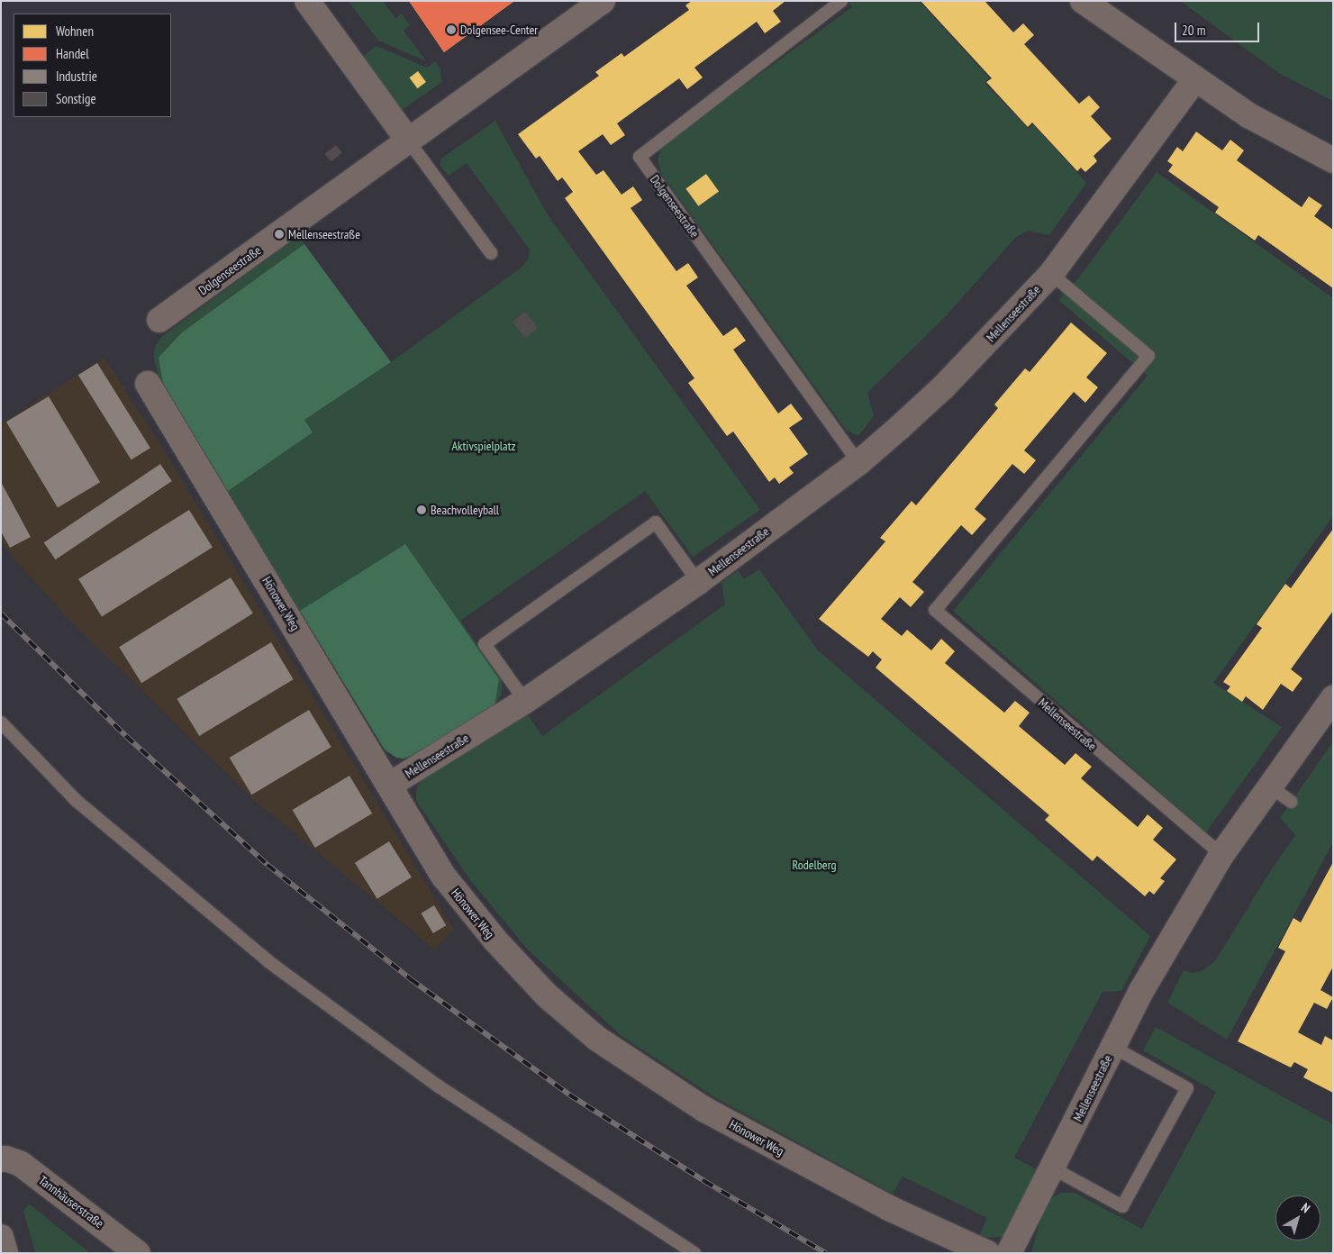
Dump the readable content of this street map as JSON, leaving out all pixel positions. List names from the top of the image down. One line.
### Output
{"streets":{"street":["Dolgenseestraße","Mellenseestraße","Hönower Weg","Tannhäuserstraße"]},"crossings":[["Dolgenseestraße","Mellenseestraße"],["Mellenseestraße","Hönower Weg"]],"parks":["Aktivspielplatz","Rodelberg"],"places":["Dolgensee-Center","Mellenseestraße","Beachvolleyball"],"legend":["Wohnen","Handel","Industrie","Sonstige"],"scale_bar":"20 m","north":"top right"}
